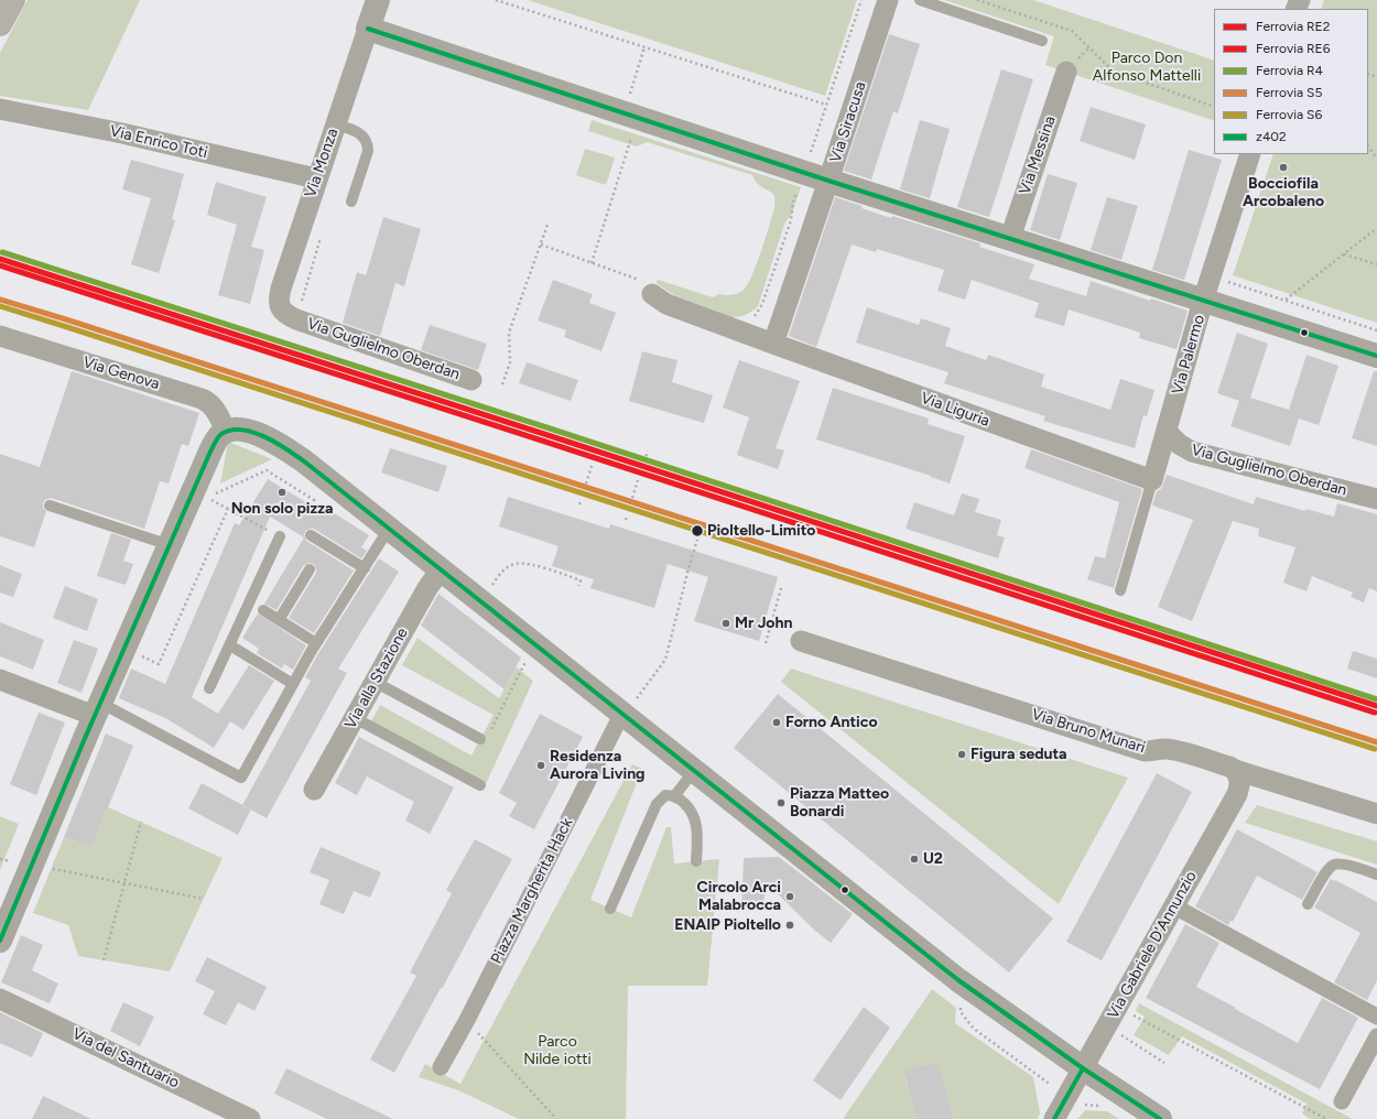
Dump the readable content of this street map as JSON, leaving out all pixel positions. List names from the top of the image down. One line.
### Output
{"streets":{"street":["Via Siracusa","Via Enrico Toti","Via Messina","Via Monza","Via Guglielmo Oberdan","Via Palermo","Via Genova","Via Liguria","Via alla Stazione","Via Bruno Munari","Piazza Margherita Hack","Via Gabriele D'Annunzio","Via del Santuario"]},"crossings":[["Via Siracusa","Via Liguria"],["Via Enrico Toti","Via Monza"],["Via Monza","Via Guglielmo Oberdan"],["Via Guglielmo Oberdan","Via Palermo"],["Via Palermo","Via Liguria"],["Via Bruno Munari","Via Gabriele D'Annunzio"]],"parks":["Parco Don Alfonso Mattelli","Parco Nilde iotti"],"places":["Bocciofila Arcobaleno","Non solo pizza","Pioltello-Limito","Mr John","Forno Antico","Figura seduta","Residenza Aurora Living","Piazza Matteo Bonardi","U2","Circolo Arci Malabrocca","ENAIP Pioltello"],"lines":["transit line z402","rail line R4","rail line RE2","rail line RE6","rail line S5","rail line S6"],"legend":["Ferrovia RE2","Ferrovia RE6","Ferrovia R4","Ferrovia S5","Ferrovia S6","z402"]}
